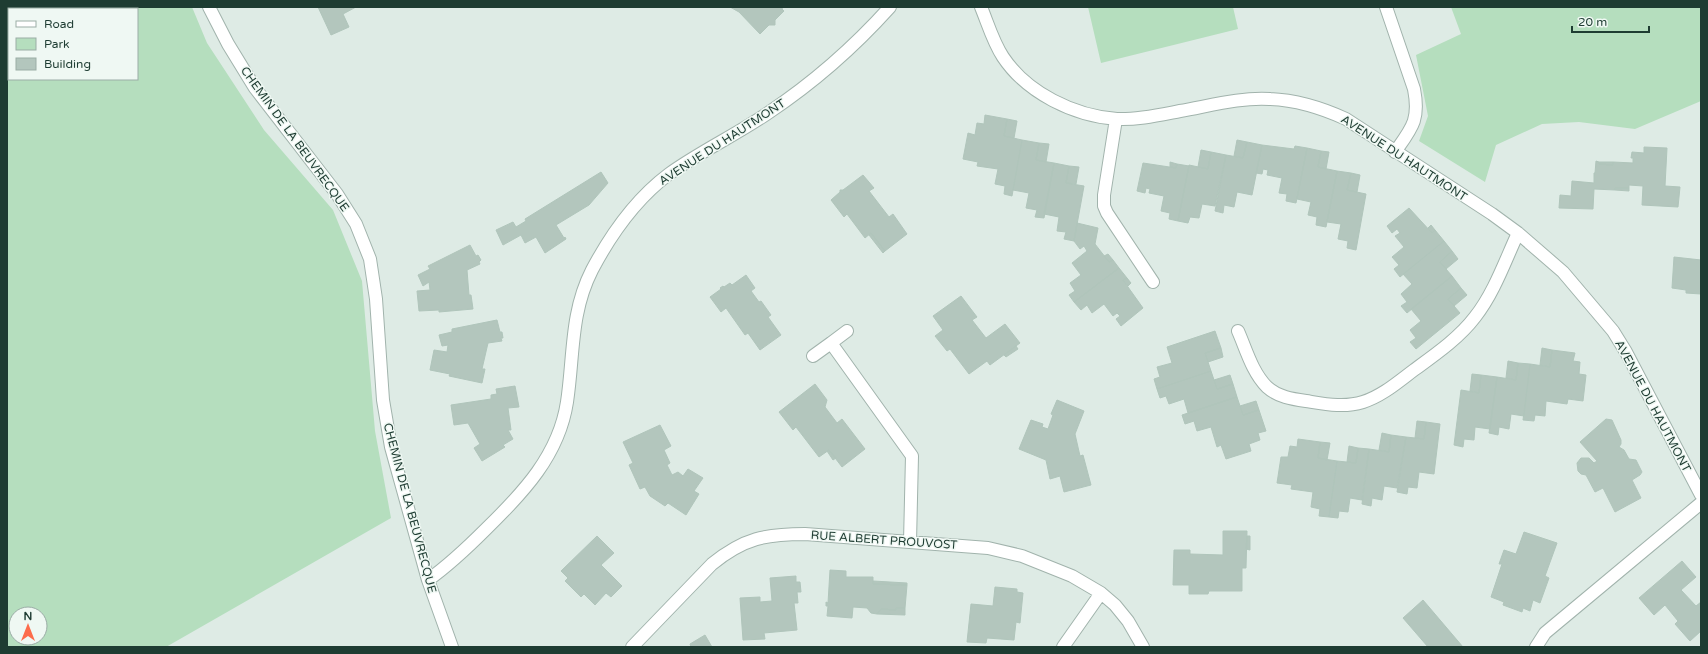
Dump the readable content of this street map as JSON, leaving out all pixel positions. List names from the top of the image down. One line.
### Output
{"streets":{"street":["CHEMIN DE LA BEUVRECQUE","AVENUE DU HAUTMONT","RUE ALBERT PROUVOST"]},"crossings":[["CHEMIN DE LA BEUVRECQUE","AVENUE DU HAUTMONT"]],"legend":["Road","Park","Building"],"scale_bar":"20 m","north":"top"}
